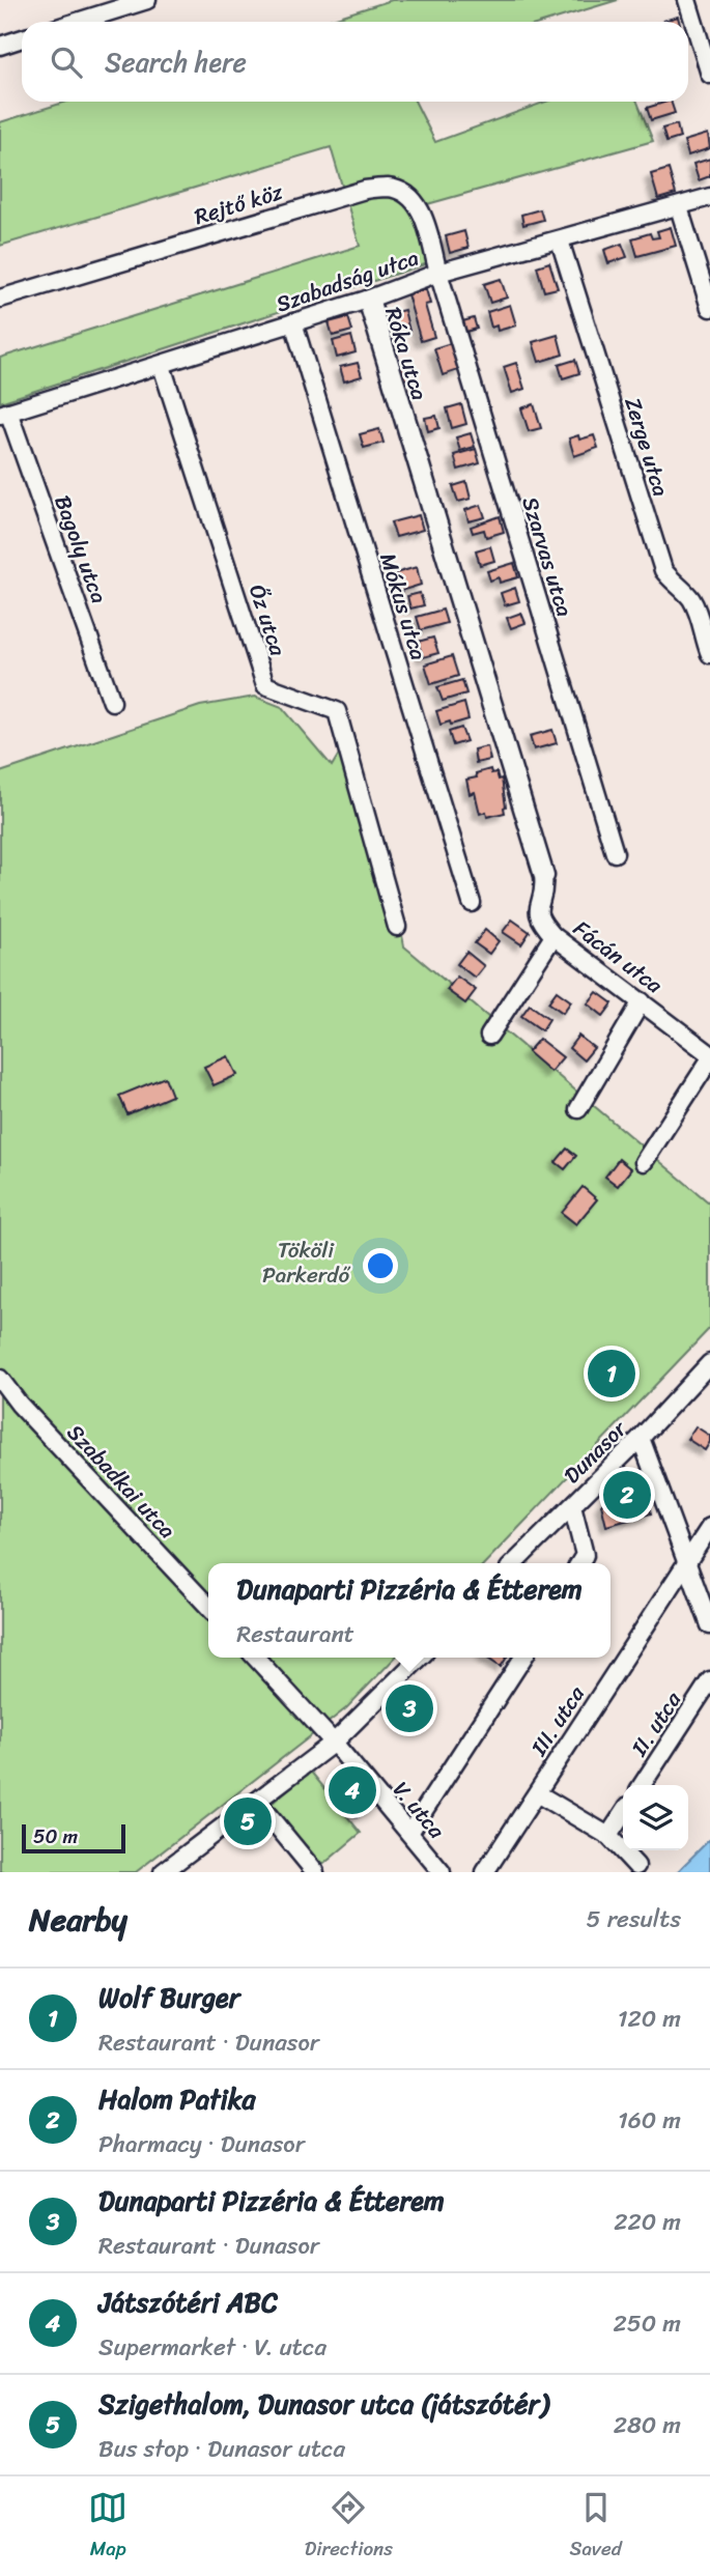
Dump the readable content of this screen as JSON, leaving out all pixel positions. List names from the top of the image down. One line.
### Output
{"streets":{"street":["Rejtő köz","Szabadság utca","Róka utca","Zerge utca","Bagoly utca","Szarvas utca","Mókus utca","Őz utca","Fácán utca","Dunasor","Szabadkai utca","III. utca","II. utca","V. utca"]},"crossings":[["Rejtő köz","Szabadság utca"],["Rejtő köz","Szarvas utca"],["Szabadság utca","Róka utca"],["Szabadság utca","Zerge utca"],["Szabadság utca","Bagoly utca"],["Szabadság utca","Szarvas utca"],["Szabadság utca","Mókus utca"],["Szabadság utca","Őz utca"],["Róka utca","Fácán utca"]],"parks":["Tököli Parkerdő"],"scale_bar":"50 m","page":{"search":"Search here","pins":["1","2","3","4","5"],"popup":["Dunaparti Pizzéria & Étterem","Restaurant"],"scale":"50 m","heading":["Nearby","5 results"],"list":[{"mark":"1","name":"Wolf Burger","note":"Restaurant · Dunasor","value":"120 m"},{"mark":"2","name":"Halom Patika","note":"Pharmacy · Dunasor","value":"160 m"},{"mark":"3","name":"Dunaparti Pizzéria & Étterem","note":"Restaurant · Dunasor","value":"220 m"},{"mark":"4","name":"Játszótéri ABC","note":"Supermarket · V. utca","value":"250 m"},{"mark":"5","name":"Szigethalom, Dunasor utca (játszótér)","note":"Bus stop · Dunasor utca","value":"280 m"}],"nav":["Map","Directions","Saved"]}}
